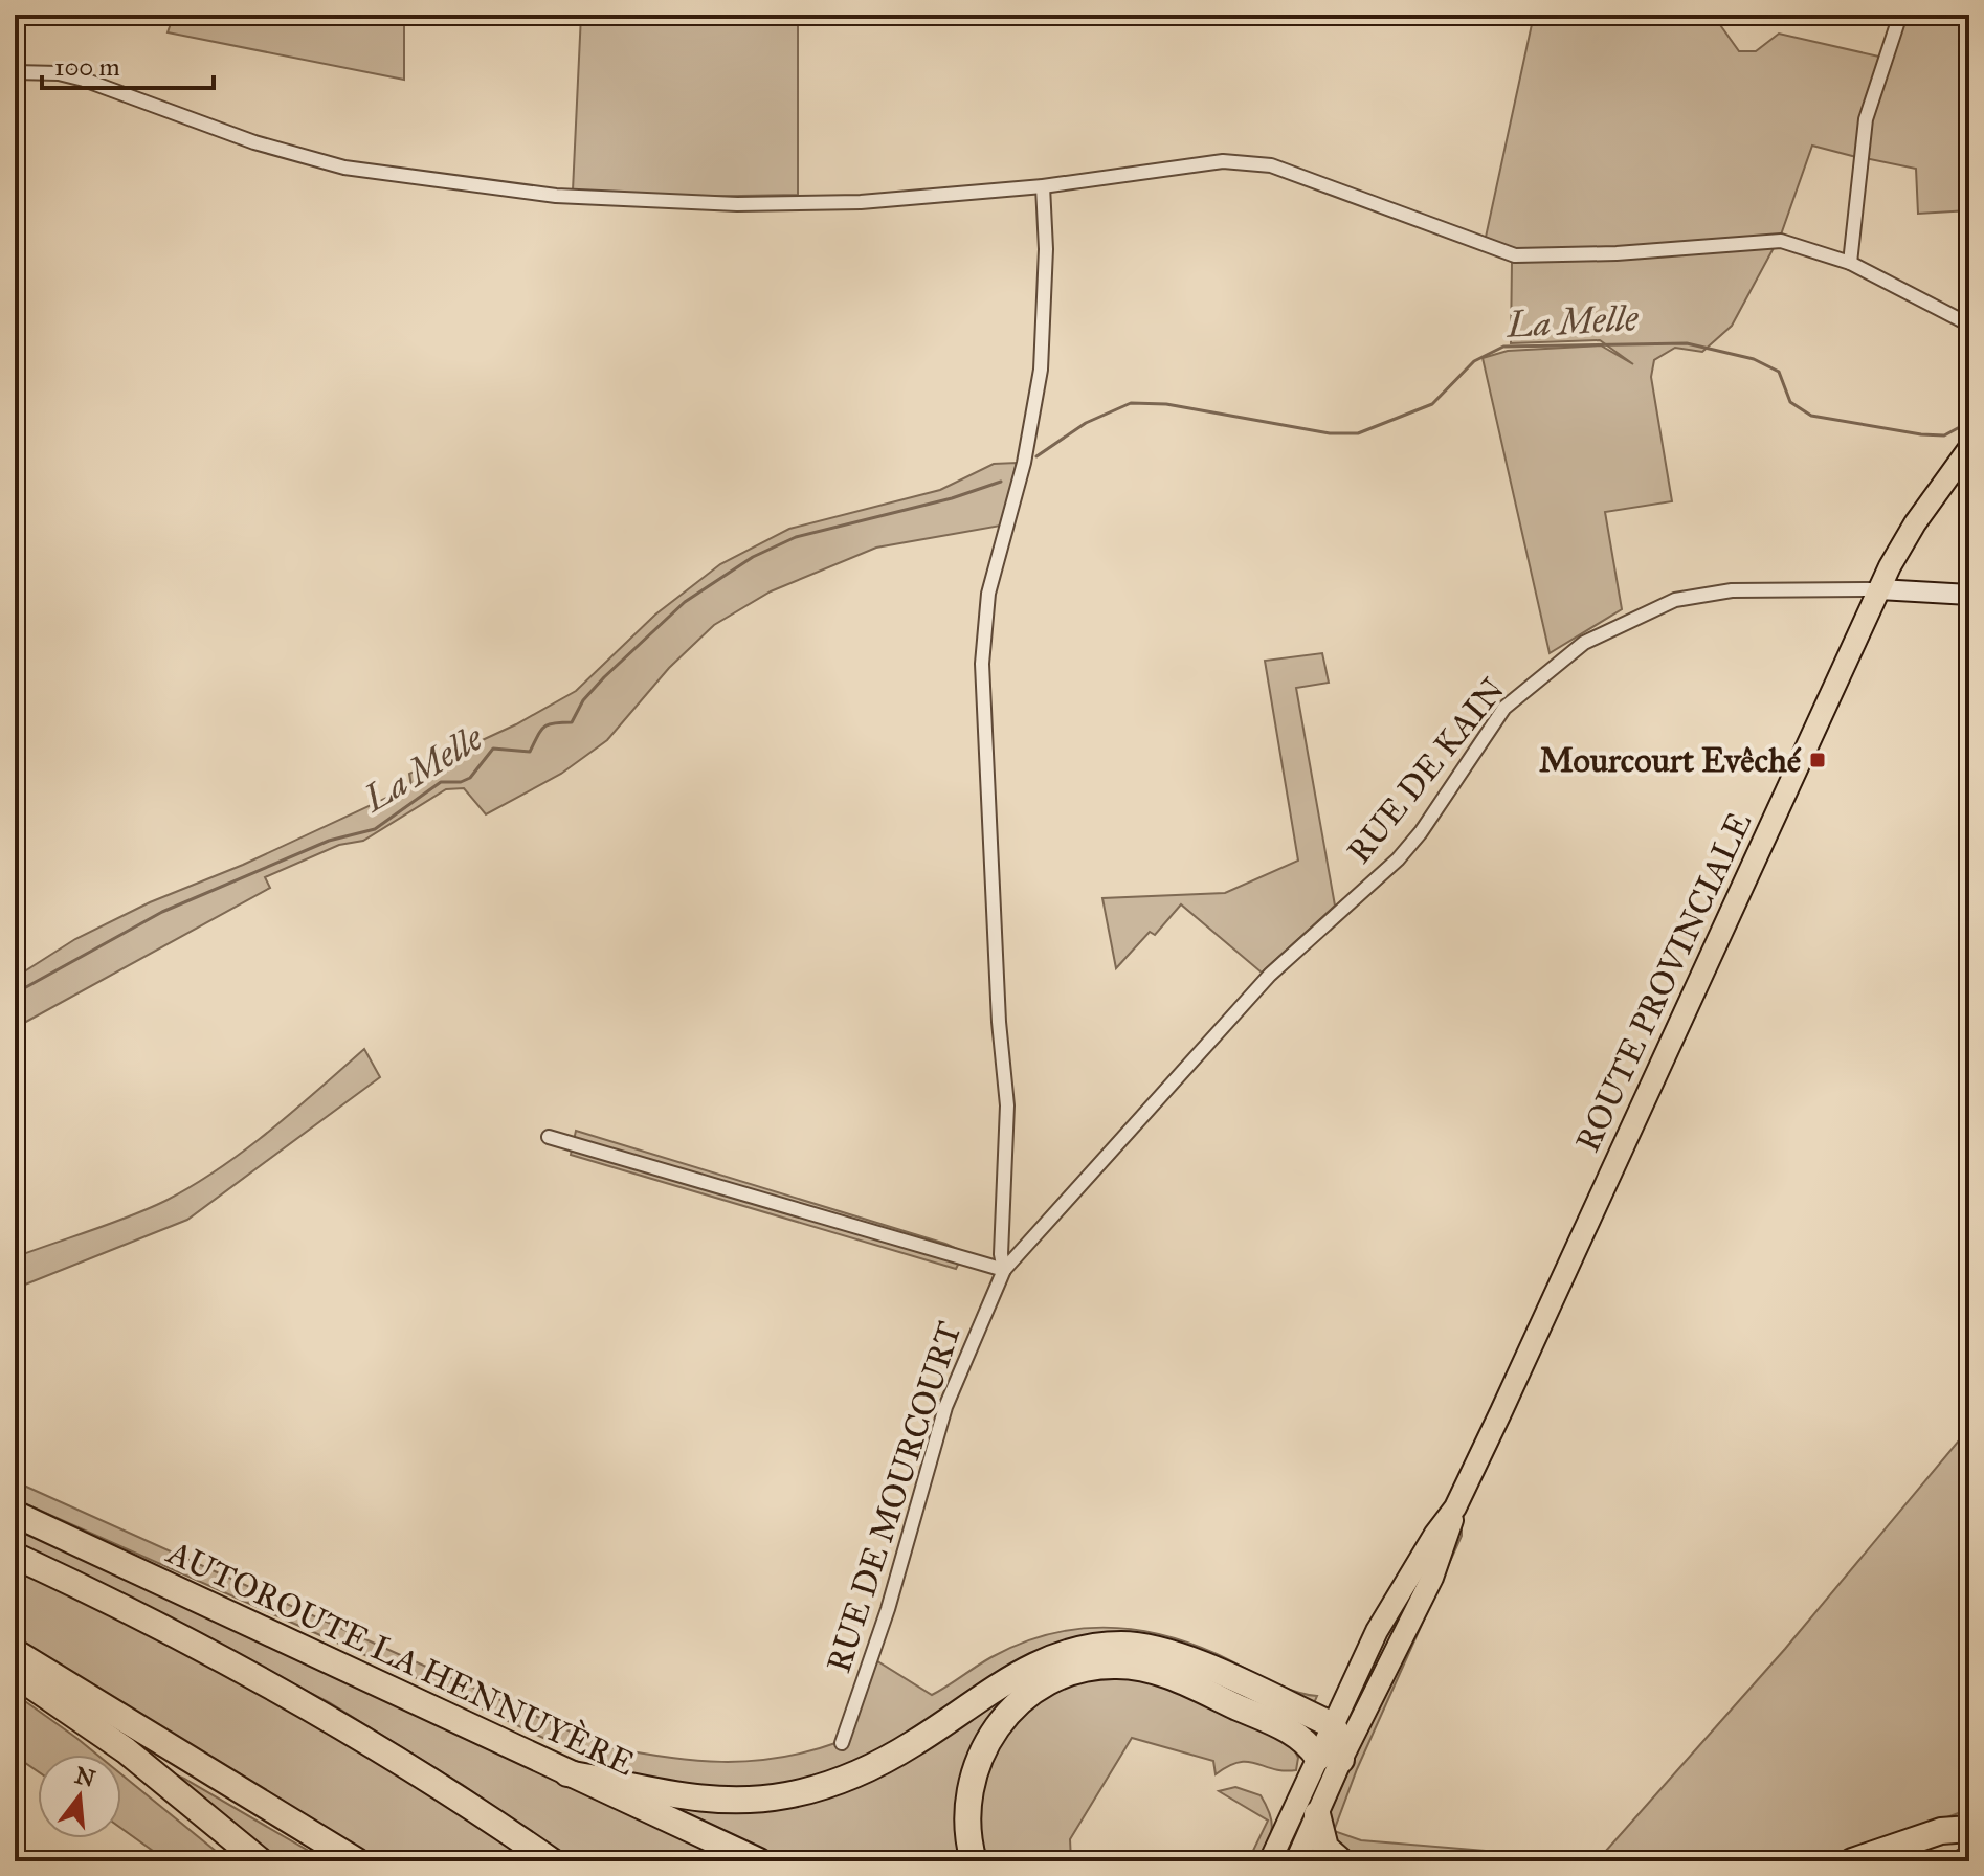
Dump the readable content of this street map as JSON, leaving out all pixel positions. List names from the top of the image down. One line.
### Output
{"streets":{"highway":["AUTOROUTE LA HENNUYÈRE"],"main road":["ROUTE PROVINCIALE"],"street":["RUE DE KAIN","RUE DE MOURCOURT"]},"crossings":[["RUE DE KAIN","ROUTE PROVINCIALE"],["RUE DE KAIN","RUE DE MOURCOURT"]],"water":["La Melle"],"places":{"transit":["Mourcourt Evêché"]},"scale_bar":"100 m","north":"top"}
